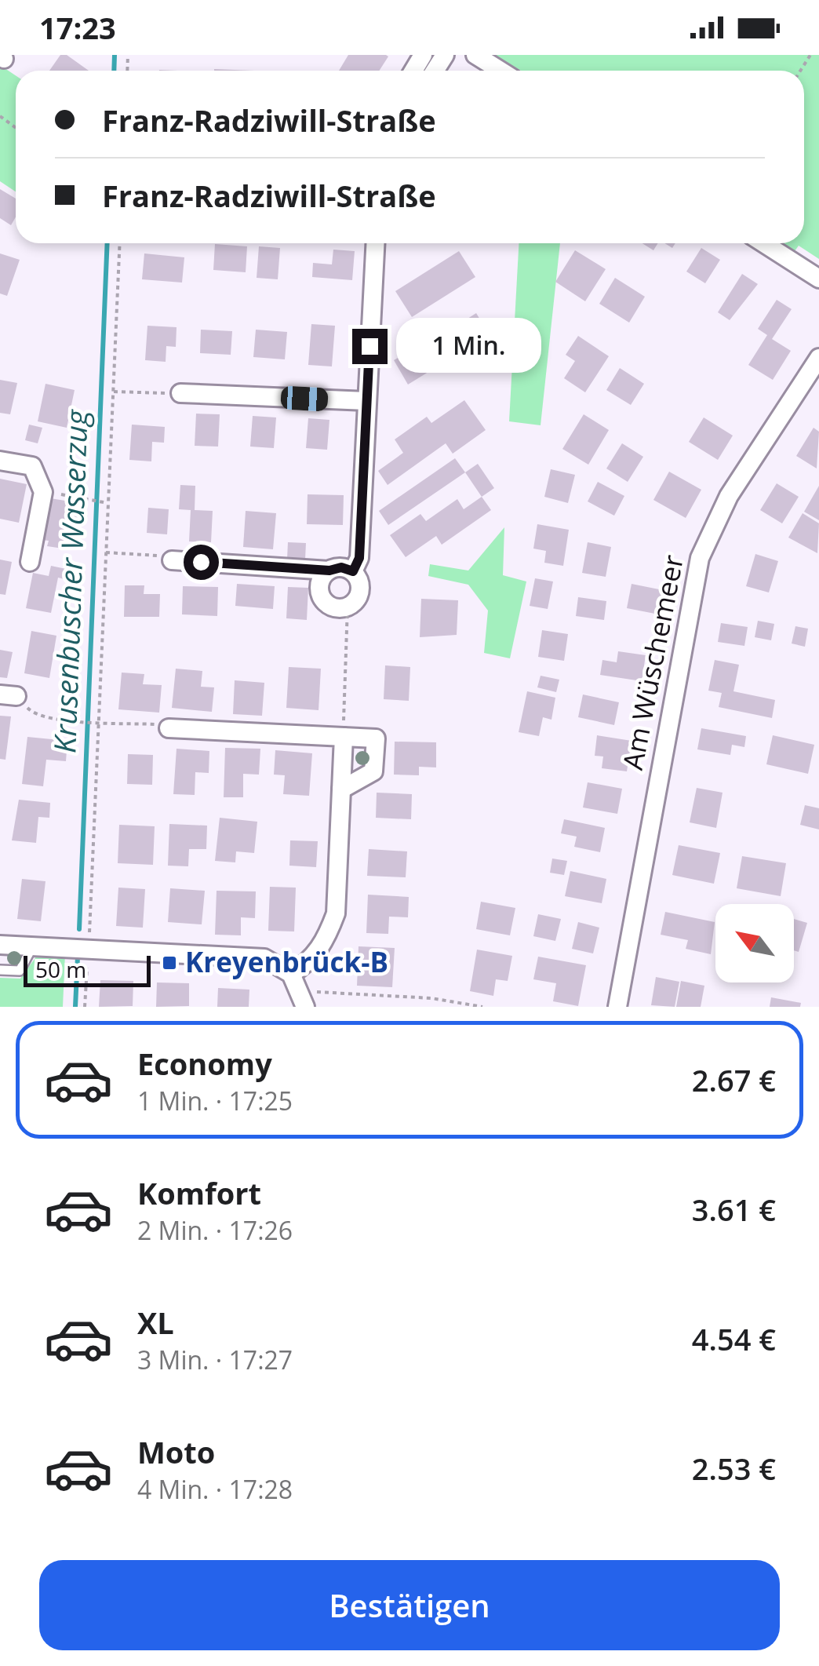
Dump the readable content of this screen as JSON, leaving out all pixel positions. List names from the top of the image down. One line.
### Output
{"streets":{"street":["Am Wüschemeer"]},"water":["Krusenbuscher Wasserzug"],"places":{"transit":["Kreyenbrück-B"]},"scale_bar":"50 m","north":"top left","page":{"status":"17:23","banner":["Franz-Radziwill-Straße","Franz-Radziwill-Straße"],"bubble":"1 Min.","scale":"50 m","list":[{"name":"Economy","note":"1 Min. · 17:25","value":"2.67 €"},{"name":"Komfort","note":"2 Min. · 17:26","value":"3.61 €"},{"name":"XL","note":"3 Min. · 17:27","value":"4.54 €"},{"name":"Moto","note":"4 Min. · 17:28","value":"2.53 €"}],"buttons":"Bestätigen"}}
